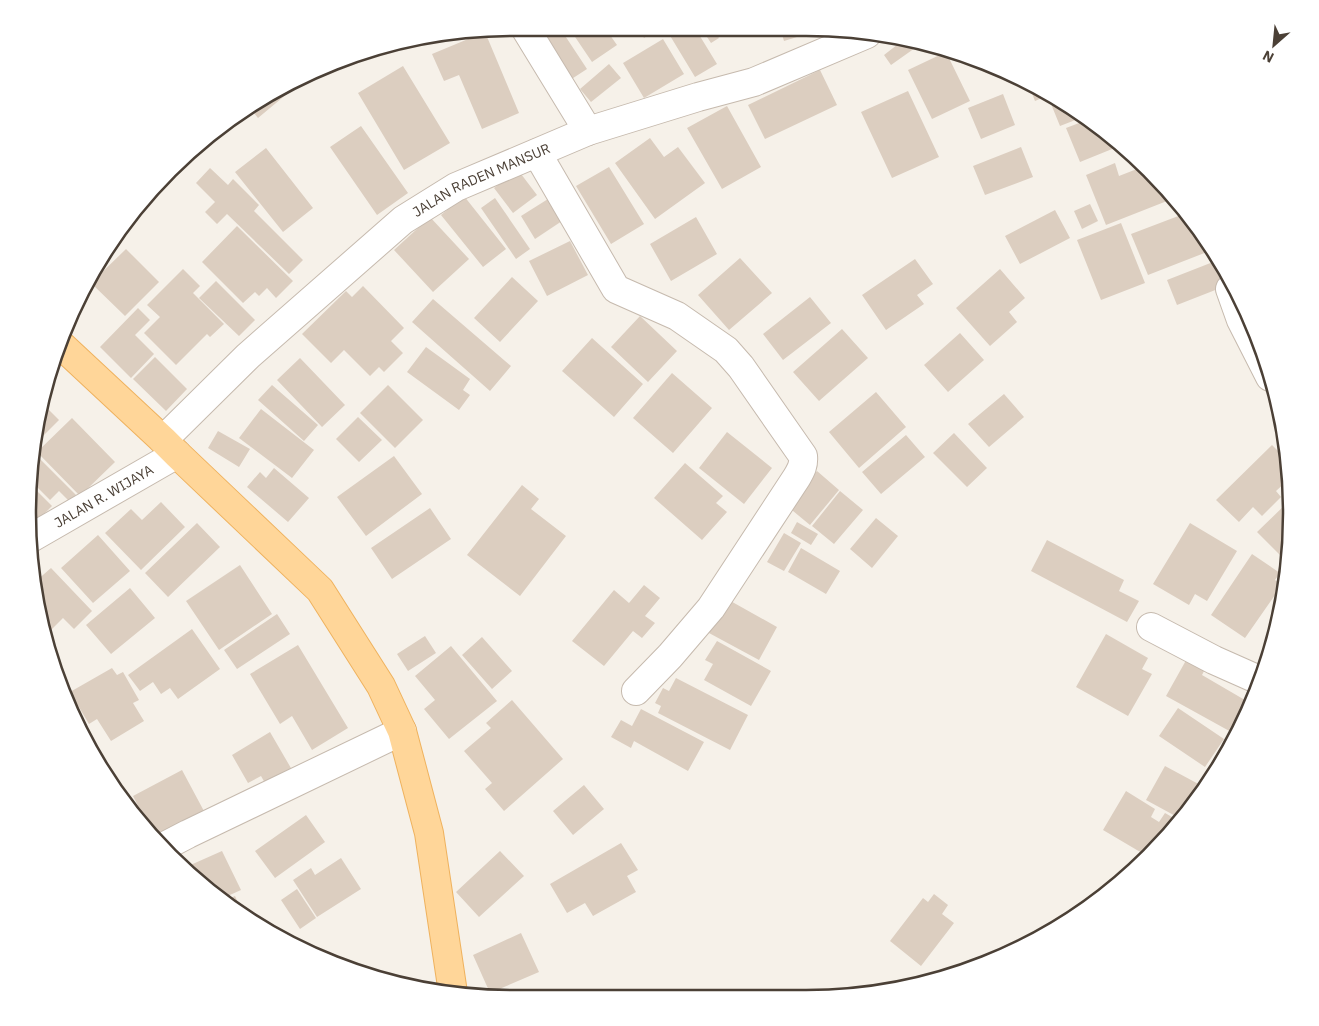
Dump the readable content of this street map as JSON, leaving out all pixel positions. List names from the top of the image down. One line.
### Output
{"streets":{"street":["JALAN RADEN MANSUR","JALAN R. WIJAYA"]},"crossings":[["JALAN RADEN MANSUR","JALAN R. WIJAYA"]],"north":"bottom left"}
